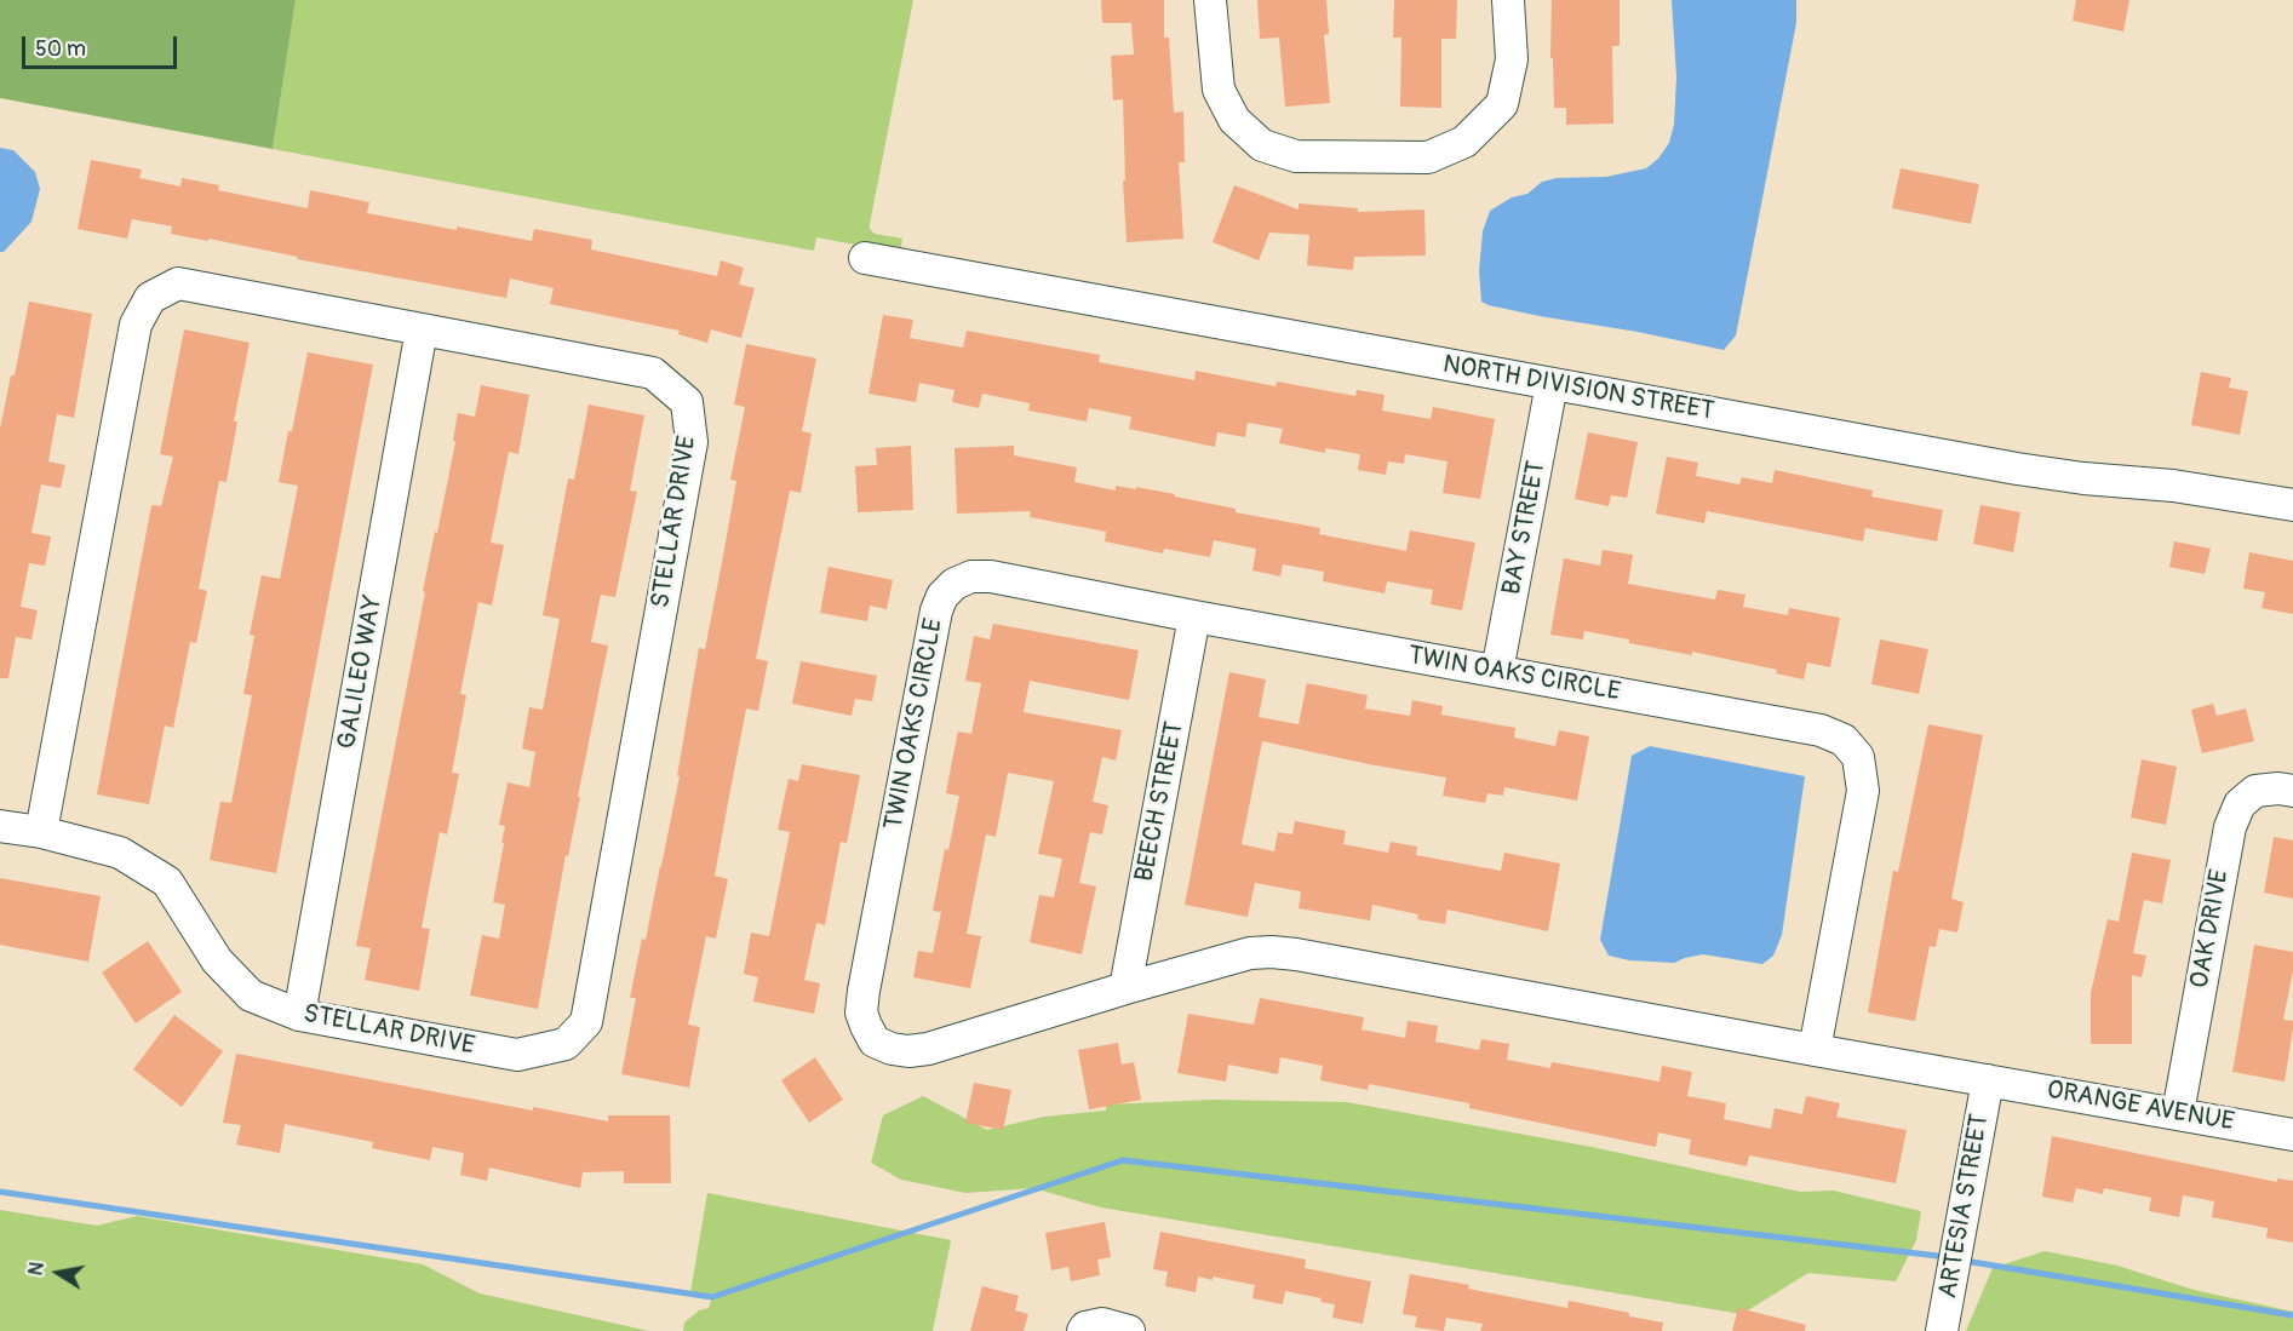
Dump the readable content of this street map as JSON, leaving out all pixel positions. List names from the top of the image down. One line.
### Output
{"streets":{"street":["NORTH DIVISION STREET","STELLAR DRIVE","BAY STREET","GALILEO WAY","TWIN OAKS CIRCLE","BEECH STREET","OAK DRIVE","ORANGE AVENUE","ARTESIA STREET"]},"crossings":[["NORTH DIVISION STREET","BAY STREET"],["STELLAR DRIVE","GALILEO WAY"],["BAY STREET","TWIN OAKS CIRCLE"],["TWIN OAKS CIRCLE","BEECH STREET"],["TWIN OAKS CIRCLE","ORANGE AVENUE"],["TWIN OAKS CIRCLE","ARTESIA STREET"],["OAK DRIVE","ORANGE AVENUE"],["ORANGE AVENUE","ARTESIA STREET"]],"scale_bar":"50 m","north":"left"}
